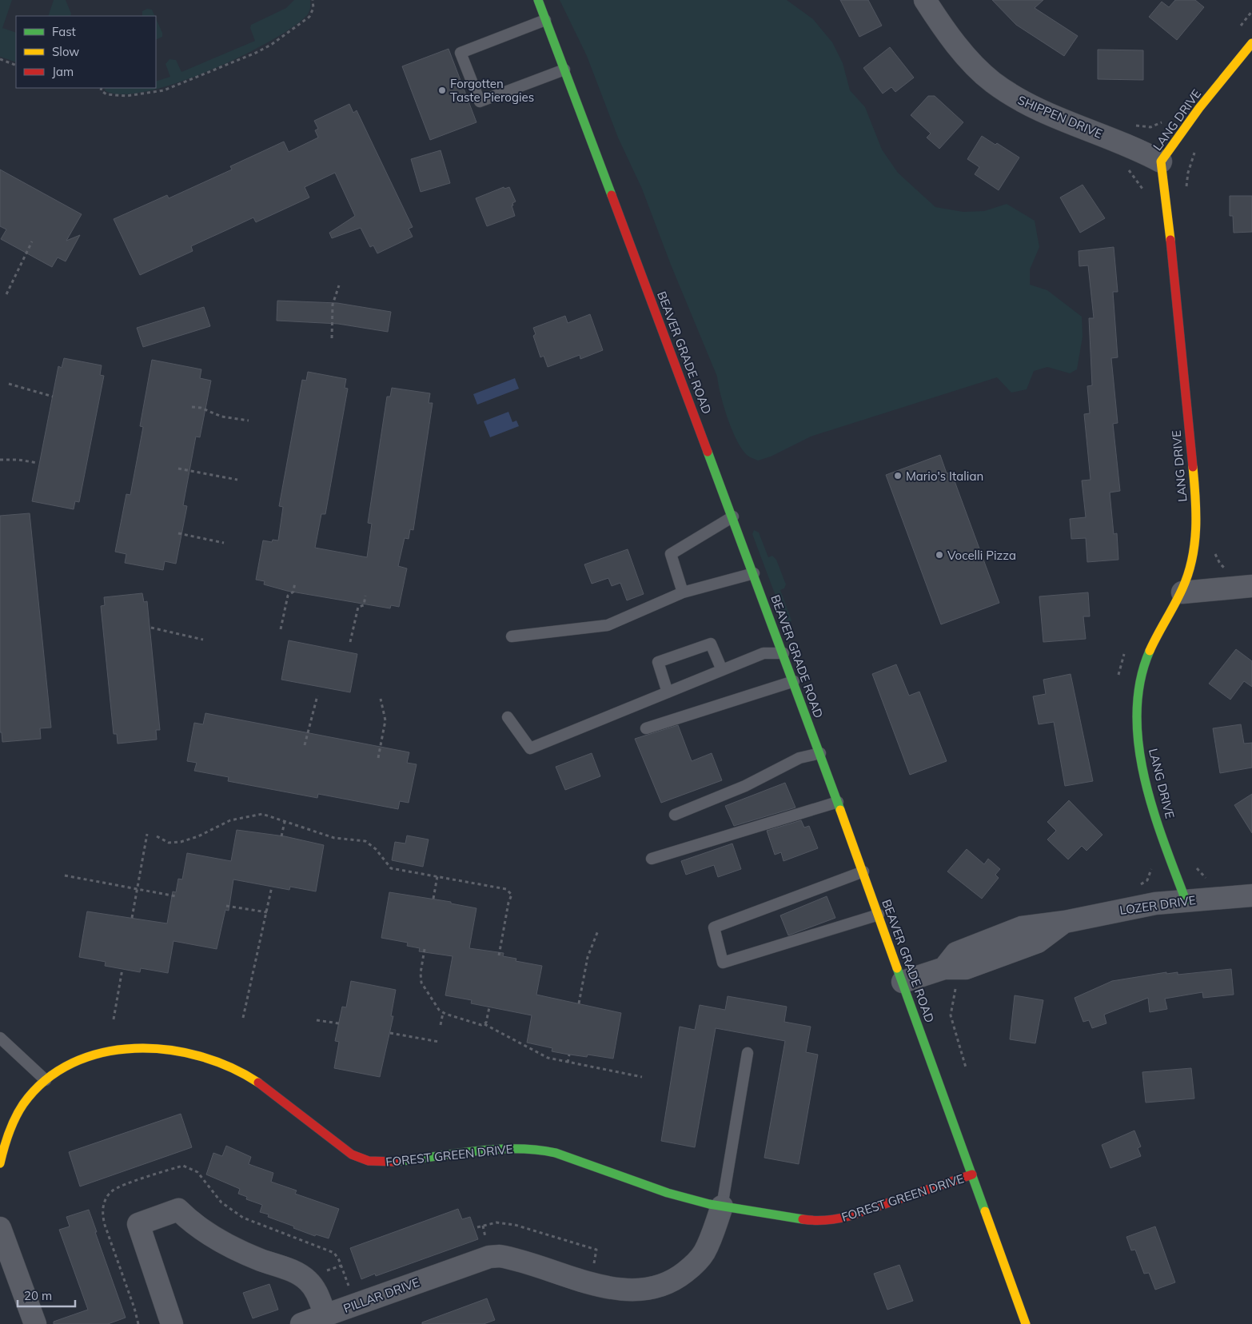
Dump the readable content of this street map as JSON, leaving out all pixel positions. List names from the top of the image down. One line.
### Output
{"streets":{"street":["SHIPPEN DRIVE","LANG DRIVE","BEAVER GRADE ROAD","LOZER DRIVE","FOREST GREEN DRIVE","PILLAR DRIVE"]},"crossings":[["SHIPPEN DRIVE","LANG DRIVE"],["LANG DRIVE","LOZER DRIVE"],["BEAVER GRADE ROAD","LOZER DRIVE"],["BEAVER GRADE ROAD","FOREST GREEN DRIVE"],["FOREST GREEN DRIVE","PILLAR DRIVE"]],"places":["Forgotten Taste Pierogies","Mario's Italian","Vocelli Pizza"],"legend":["Fast","Slow","Jam"],"scale_bar":"20 m"}
